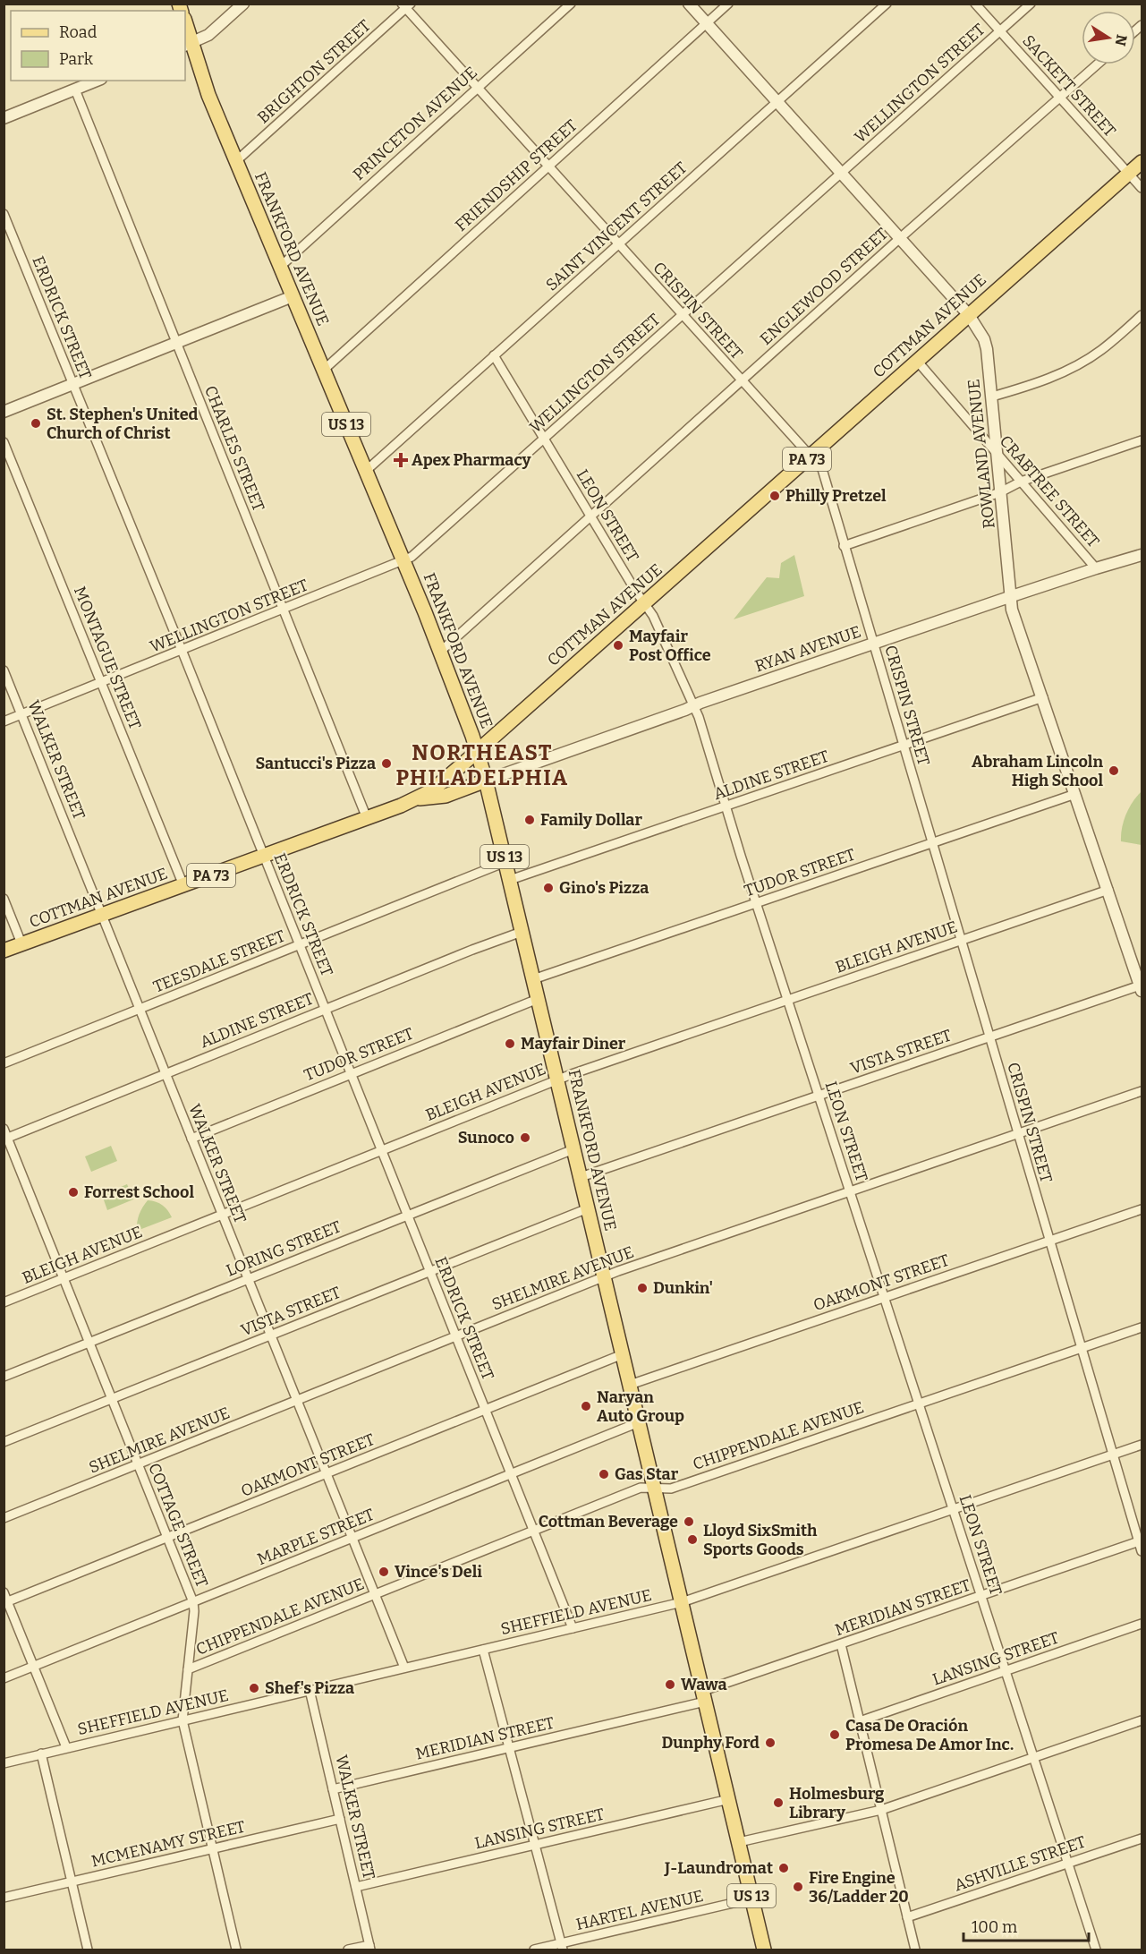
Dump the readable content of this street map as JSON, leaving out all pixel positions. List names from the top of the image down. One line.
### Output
{"streets":{"main road":["FRANKFORD AVENUE","COTTMAN AVENUE","US 13","PA 73"],"street":["BRIGHTON STREET","WELLINGTON STREET","SACKETT STREET","PRINCETON AVENUE","FRIENDSHIP STREET","SAINT VINCENT STREET","ENGLEWOOD STREET","CRISPIN STREET","ERDRICK STREET","CHARLES STREET","ROWLAND AVENUE","CRABTREE STREET","LEON STREET","RYAN AVENUE","MONTAGUE STREET","WALKER STREET","ALDINE STREET","TUDOR STREET","BLEIGH AVENUE","TEESDALE STREET","VISTA STREET","LORING STREET","SHELMIRE AVENUE","OAKMONT STREET","CHIPPENDALE AVENUE","COTTAGE STREET","MARPLE STREET","MERIDIAN STREET","SHEFFIELD AVENUE","LANSING STREET","MCMENAMY STREET","ASHVILLE STREET","HARTEL AVENUE"]},"crossings":[["BRIGHTON STREET","FRANKFORD AVENUE"],["BRIGHTON STREET","CRISPIN STREET"],["WELLINGTON STREET","SACKETT STREET"],["WELLINGTON STREET","FRANKFORD AVENUE"],["WELLINGTON STREET","CRISPIN STREET"],["WELLINGTON STREET","ERDRICK STREET"],["WELLINGTON STREET","CHARLES STREET"],["WELLINGTON STREET","ROWLAND AVENUE"],["WELLINGTON STREET","LEON STREET"],["WELLINGTON STREET","MONTAGUE STREET"],["WELLINGTON STREET","WALKER STREET"],["SACKETT STREET","ENGLEWOOD STREET"],["SACKETT STREET","COTTMAN AVENUE"],["PRINCETON AVENUE","FRANKFORD AVENUE"],["PRINCETON AVENUE","CRISPIN STREET"],["FRIENDSHIP STREET","FRANKFORD AVENUE"],["FRIENDSHIP STREET","CRISPIN STREET"],["FRIENDSHIP STREET","ROWLAND AVENUE"],["SAINT VINCENT STREET","FRANKFORD AVENUE"],["SAINT VINCENT STREET","CRISPIN STREET"],["SAINT VINCENT STREET","ROWLAND AVENUE"],["SAINT VINCENT STREET","LEON STREET"],["FRANKFORD AVENUE","ENGLEWOOD STREET"],["FRANKFORD AVENUE","COTTMAN AVENUE"],["FRANKFORD AVENUE","RYAN AVENUE"],["FRANKFORD AVENUE","ALDINE STREET"],["FRANKFORD AVENUE","TUDOR STREET"],["FRANKFORD AVENUE","BLEIGH AVENUE"],["FRANKFORD AVENUE","TEESDALE STREET"],["FRANKFORD AVENUE","VISTA STREET"],["FRANKFORD AVENUE","LORING STREET"],["FRANKFORD AVENUE","SHELMIRE AVENUE"],["FRANKFORD AVENUE","OAKMONT STREET"],["FRANKFORD AVENUE","CHIPPENDALE AVENUE"],["FRANKFORD AVENUE","MARPLE STREET"],["FRANKFORD AVENUE","MERIDIAN STREET"],["FRANKFORD AVENUE","SHEFFIELD AVENUE"],["FRANKFORD AVENUE","LANSING STREET"],["FRANKFORD AVENUE","HARTEL AVENUE"],["ENGLEWOOD STREET","CRISPIN STREET"],["ENGLEWOOD STREET","ROWLAND AVENUE"],["ENGLEWOOD STREET","LEON STREET"],["CRISPIN STREET","COTTMAN AVENUE"],["CRISPIN STREET","RYAN AVENUE"],["CRISPIN STREET","ALDINE STREET"],["CRISPIN STREET","TUDOR STREET"],["CRISPIN STREET","BLEIGH AVENUE"],["CRISPIN STREET","VISTA STREET"],["CRISPIN STREET","SHELMIRE AVENUE"],["CRISPIN STREET","OAKMONT STREET"],["CRISPIN STREET","CHIPPENDALE AVENUE"],["CRISPIN STREET","MERIDIAN STREET"],["CRISPIN STREET","SHEFFIELD AVENUE"],["ERDRICK STREET","COTTMAN AVENUE"],["ERDRICK STREET","ALDINE STREET"],["ERDRICK STREET","TUDOR STREET"],["ERDRICK STREET","BLEIGH AVENUE"],["ERDRICK STREET","TEESDALE STREET"],["ERDRICK STREET","VISTA STREET"],["ERDRICK STREET","LORING STREET"],["ERDRICK STREET","SHELMIRE AVENUE"],["ERDRICK STREET","OAKMONT STREET"],["ERDRICK STREET","CHIPPENDALE AVENUE"],["ERDRICK STREET","MARPLE STREET"],["ERDRICK STREET","SHEFFIELD AVENUE"],["COTTMAN AVENUE","CHARLES STREET"],["COTTMAN AVENUE","ROWLAND AVENUE"],["COTTMAN AVENUE","CRABTREE STREET"],["COTTMAN AVENUE","LEON STREET"],["COTTMAN AVENUE","MONTAGUE STREET"],["COTTMAN AVENUE","WALKER STREET"],["ROWLAND AVENUE","CRABTREE STREET"],["ROWLAND AVENUE","RYAN AVENUE"],["ROWLAND AVENUE","ALDINE STREET"],["ROWLAND AVENUE","TUDOR STREET"],["ROWLAND AVENUE","BLEIGH AVENUE"],["ROWLAND AVENUE","VISTA STREET"],["CRABTREE STREET","RYAN AVENUE"],["LEON STREET","RYAN AVENUE"],["LEON STREET","ALDINE STREET"],["LEON STREET","TUDOR STREET"],["LEON STREET","BLEIGH AVENUE"],["LEON STREET","VISTA STREET"],["LEON STREET","SHELMIRE AVENUE"],["LEON STREET","OAKMONT STREET"],["LEON STREET","CHIPPENDALE AVENUE"],["LEON STREET","MERIDIAN STREET"],["LEON STREET","SHEFFIELD AVENUE"],["LEON STREET","LANSING STREET"],["LEON STREET","ASHVILLE STREET"],["WALKER STREET","ALDINE STREET"],["WALKER STREET","TUDOR STREET"],["WALKER STREET","BLEIGH AVENUE"],["WALKER STREET","TEESDALE STREET"],["WALKER STREET","VISTA STREET"],["WALKER STREET","LORING STREET"],["WALKER STREET","SHELMIRE AVENUE"],["WALKER STREET","OAKMONT STREET"],["WALKER STREET","CHIPPENDALE AVENUE"],["WALKER STREET","MARPLE STREET"],["WALKER STREET","MERIDIAN STREET"],["WALKER STREET","SHEFFIELD AVENUE"],["WALKER STREET","LANSING STREET"],["WALKER STREET","MCMENAMY STREET"],["ALDINE STREET","COTTAGE STREET"],["BLEIGH AVENUE","COTTAGE STREET"],["VISTA STREET","COTTAGE STREET"],["LORING STREET","COTTAGE STREET"],["SHELMIRE AVENUE","COTTAGE STREET"],["OAKMONT STREET","COTTAGE STREET"],["CHIPPENDALE AVENUE","COTTAGE STREET"],["COTTAGE STREET","MARPLE STREET"],["COTTAGE STREET","SHEFFIELD AVENUE"],["COTTAGE STREET","MCMENAMY STREET"]],"districts":["NORTHEAST PHILADELPHIA"],"places":{"other":["St. Stephen's United Church of Christ","Philly Pretzel","Mayfair Post Office","Santucci's Pizza","Abraham Lincoln High School","Family Dollar","Gino's Pizza","Mayfair Diner","Sunoco","Forrest School","Dunkin'","Naryan Auto Group","Gas Star","Cottman Beverage","Lloyd SixSmith Sports Goods","Vince's Deli","Wawa","Shef's Pizza","Casa De Oración Promesa De Amor Inc.","Dunphy Ford","Holmesburg Library","J-Laundromat","Fire Engine 36/Ladder 20"],"health":["Apex Pharmacy"]},"legend":["Road","Park"],"scale_bar":"100 m","north":"right"}
